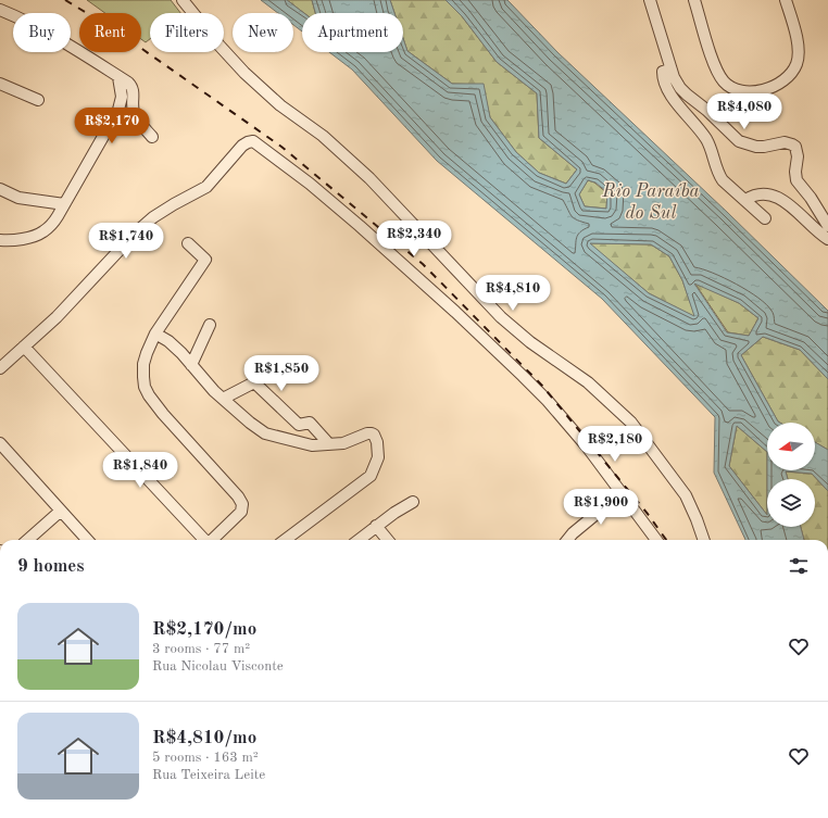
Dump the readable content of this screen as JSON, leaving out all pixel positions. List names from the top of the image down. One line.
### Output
{"water":["Rio Paraíba do Sul"],"north":"left","page":{"chip":["Buy","Rent","Filters","New","Apartment"],"price":["R$4,080","R$2,170","R$2,340","R$1,740","R$4,810","R$1,850","R$2,180","R$1,840","R$1,900"],"heading":"9 homes","list":[{"name":"R$2,170/mo","note":"3 rooms · 77 m² · Rua Nicolau Visconte"},{"name":"R$4,810/mo","note":"5 rooms · 163 m² · Rua Teixeira Leite"}]}}
